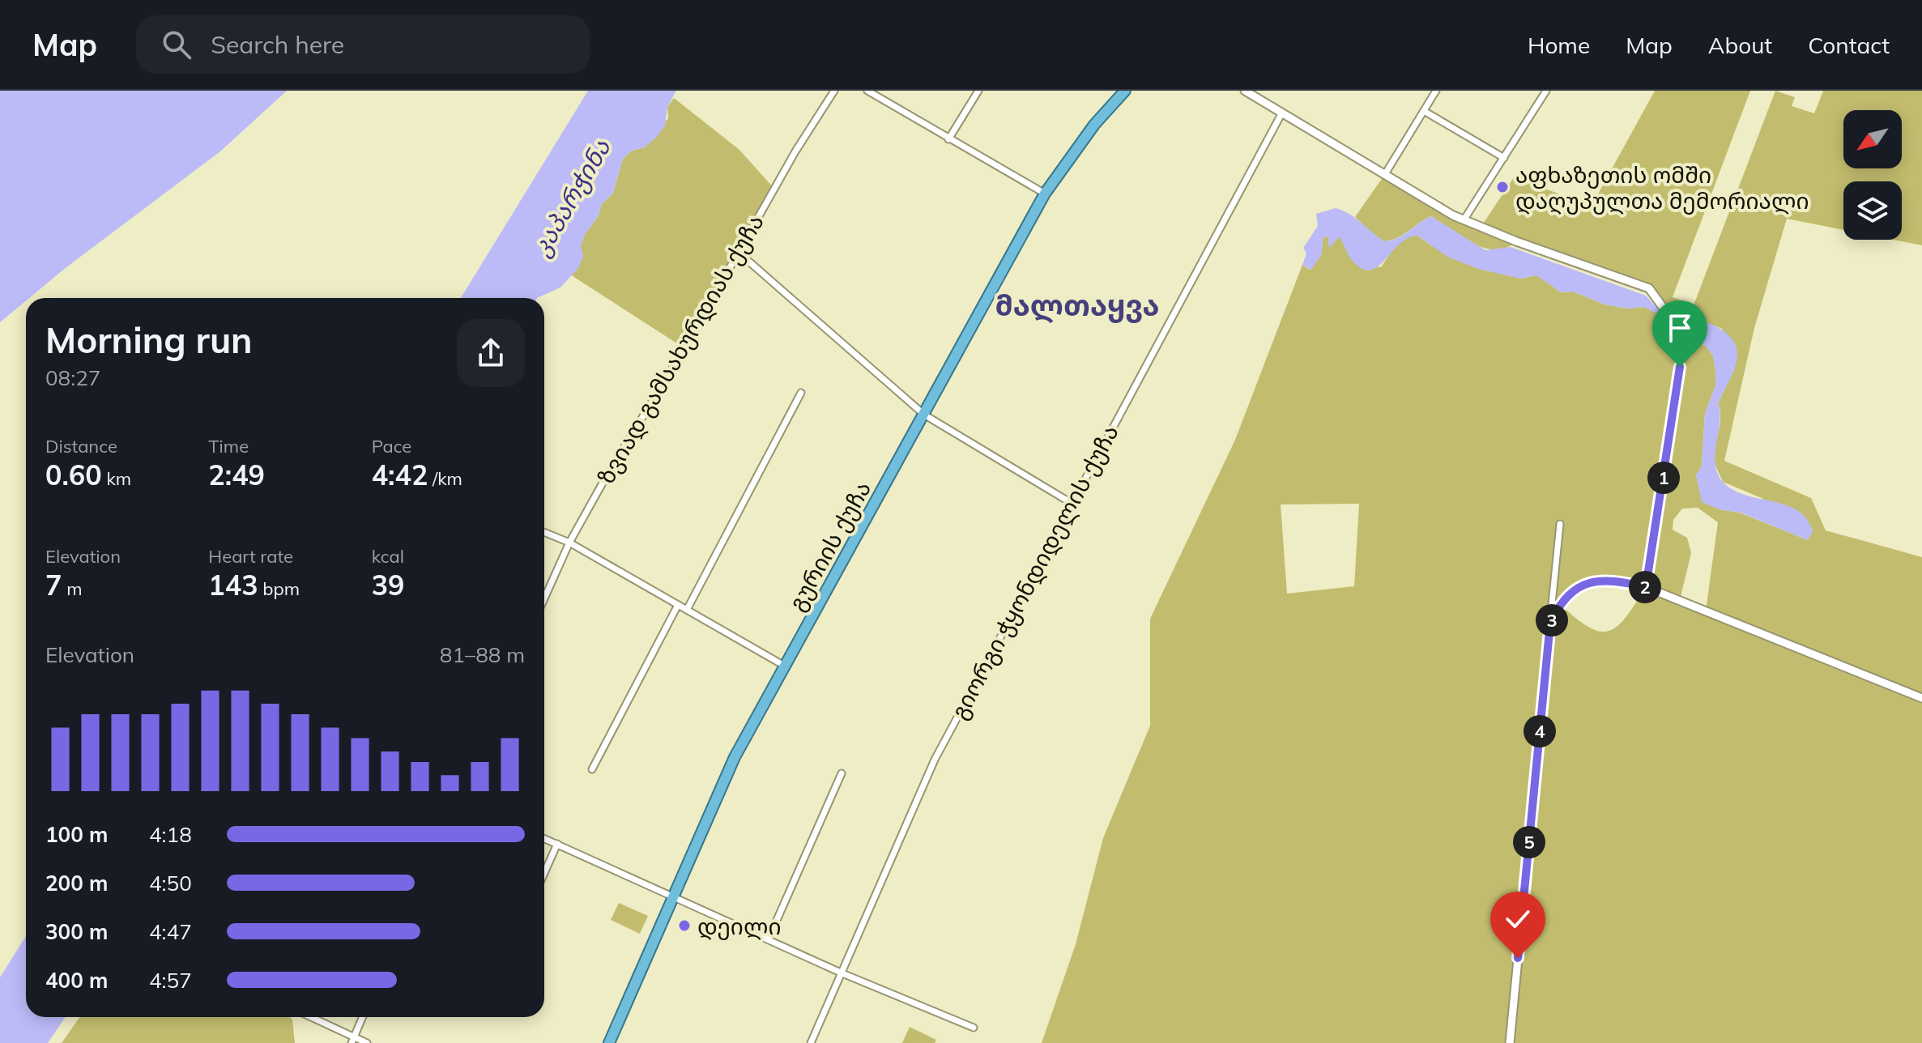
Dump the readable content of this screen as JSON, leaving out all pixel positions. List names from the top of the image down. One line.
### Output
{"streets":{"highway":["გურიის ქუჩა"],"street":["ზვიად გამსახურდიას ქუჩა","გიორგი ჭყონდიდელის ქუჩა"]},"districts":["მალთაყვა"],"water":["კაპარჭინა"],"places":["აფხაზეთის ომში დაღუპულთა მემორიალი","დეილი"],"north":"bottom left","page":{"header":"Map","search":"Search here","nav":["Home","Map","About","Contact"],"heading":["Morning run","08:27"],"stats":[["Distance","0.60 km"],["Time","2:49"],["Pace","4:42 /km"],["Elevation","7 m"],["Heart rate","143 bpm"],["kcal","39"]],"pins":["1","2","3","4","5"],"chart":["Elevation","81–88 m"],"list":[{"name":"100 m","note":"4:18"},{"name":"200 m","note":"4:50"},{"name":"300 m","note":"4:47"},{"name":"400 m","note":"4:57"}]}}
